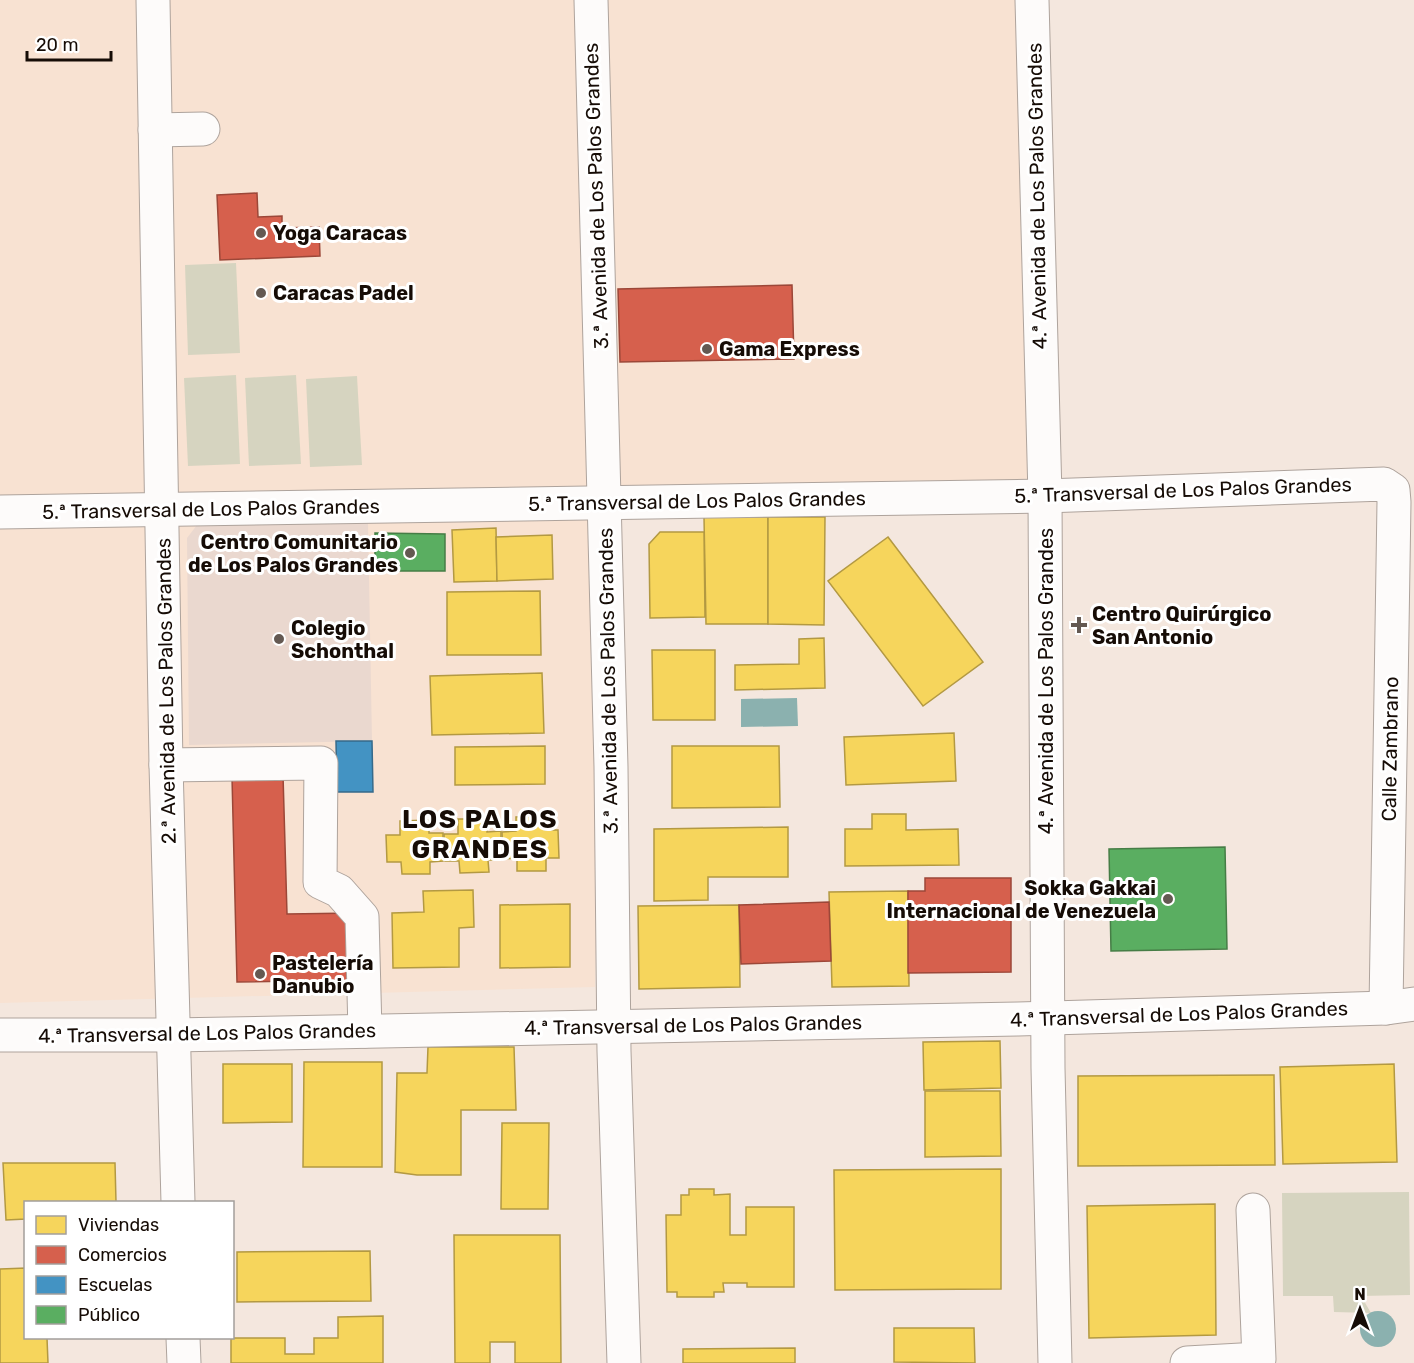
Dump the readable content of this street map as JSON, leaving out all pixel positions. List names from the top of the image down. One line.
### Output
{"streets":{"street":["3.ª Avenida de Los Palos Grandes","4.ª Avenida de Los Palos Grandes","5.ª Transversal de Los Palos Grandes","2.ª Avenida de Los Palos Grandes","Calle Zambrano","4.ª Transversal de Los Palos Grandes"]},"crossings":[["3.ª Avenida de Los Palos Grandes","5.ª Transversal de Los Palos Grandes"],["3.ª Avenida de Los Palos Grandes","4.ª Transversal de Los Palos Grandes"],["4.ª Avenida de Los Palos Grandes","5.ª Transversal de Los Palos Grandes"],["4.ª Avenida de Los Palos Grandes","4.ª Transversal de Los Palos Grandes"],["5.ª Transversal de Los Palos Grandes","2.ª Avenida de Los Palos Grandes"],["5.ª Transversal de Los Palos Grandes","Calle Zambrano"],["2.ª Avenida de Los Palos Grandes","4.ª Transversal de Los Palos Grandes"],["Calle Zambrano","4.ª Transversal de Los Palos Grandes"]],"districts":["LOS PALOS GRANDES"],"places":{"other":["Yoga Caracas","Caracas Padel","Gama Express","Centro Comunitario de Los Palos Grandes","Colegio Schonthal","Sokka Gakkai Internacional de Venezuela","Pastelería Danubio"],"health":["Centro Quirúrgico San Antonio"]},"legend":["Viviendas","Comercios","Escuelas","Público"],"scale_bar":"20 m","north":"top"}
